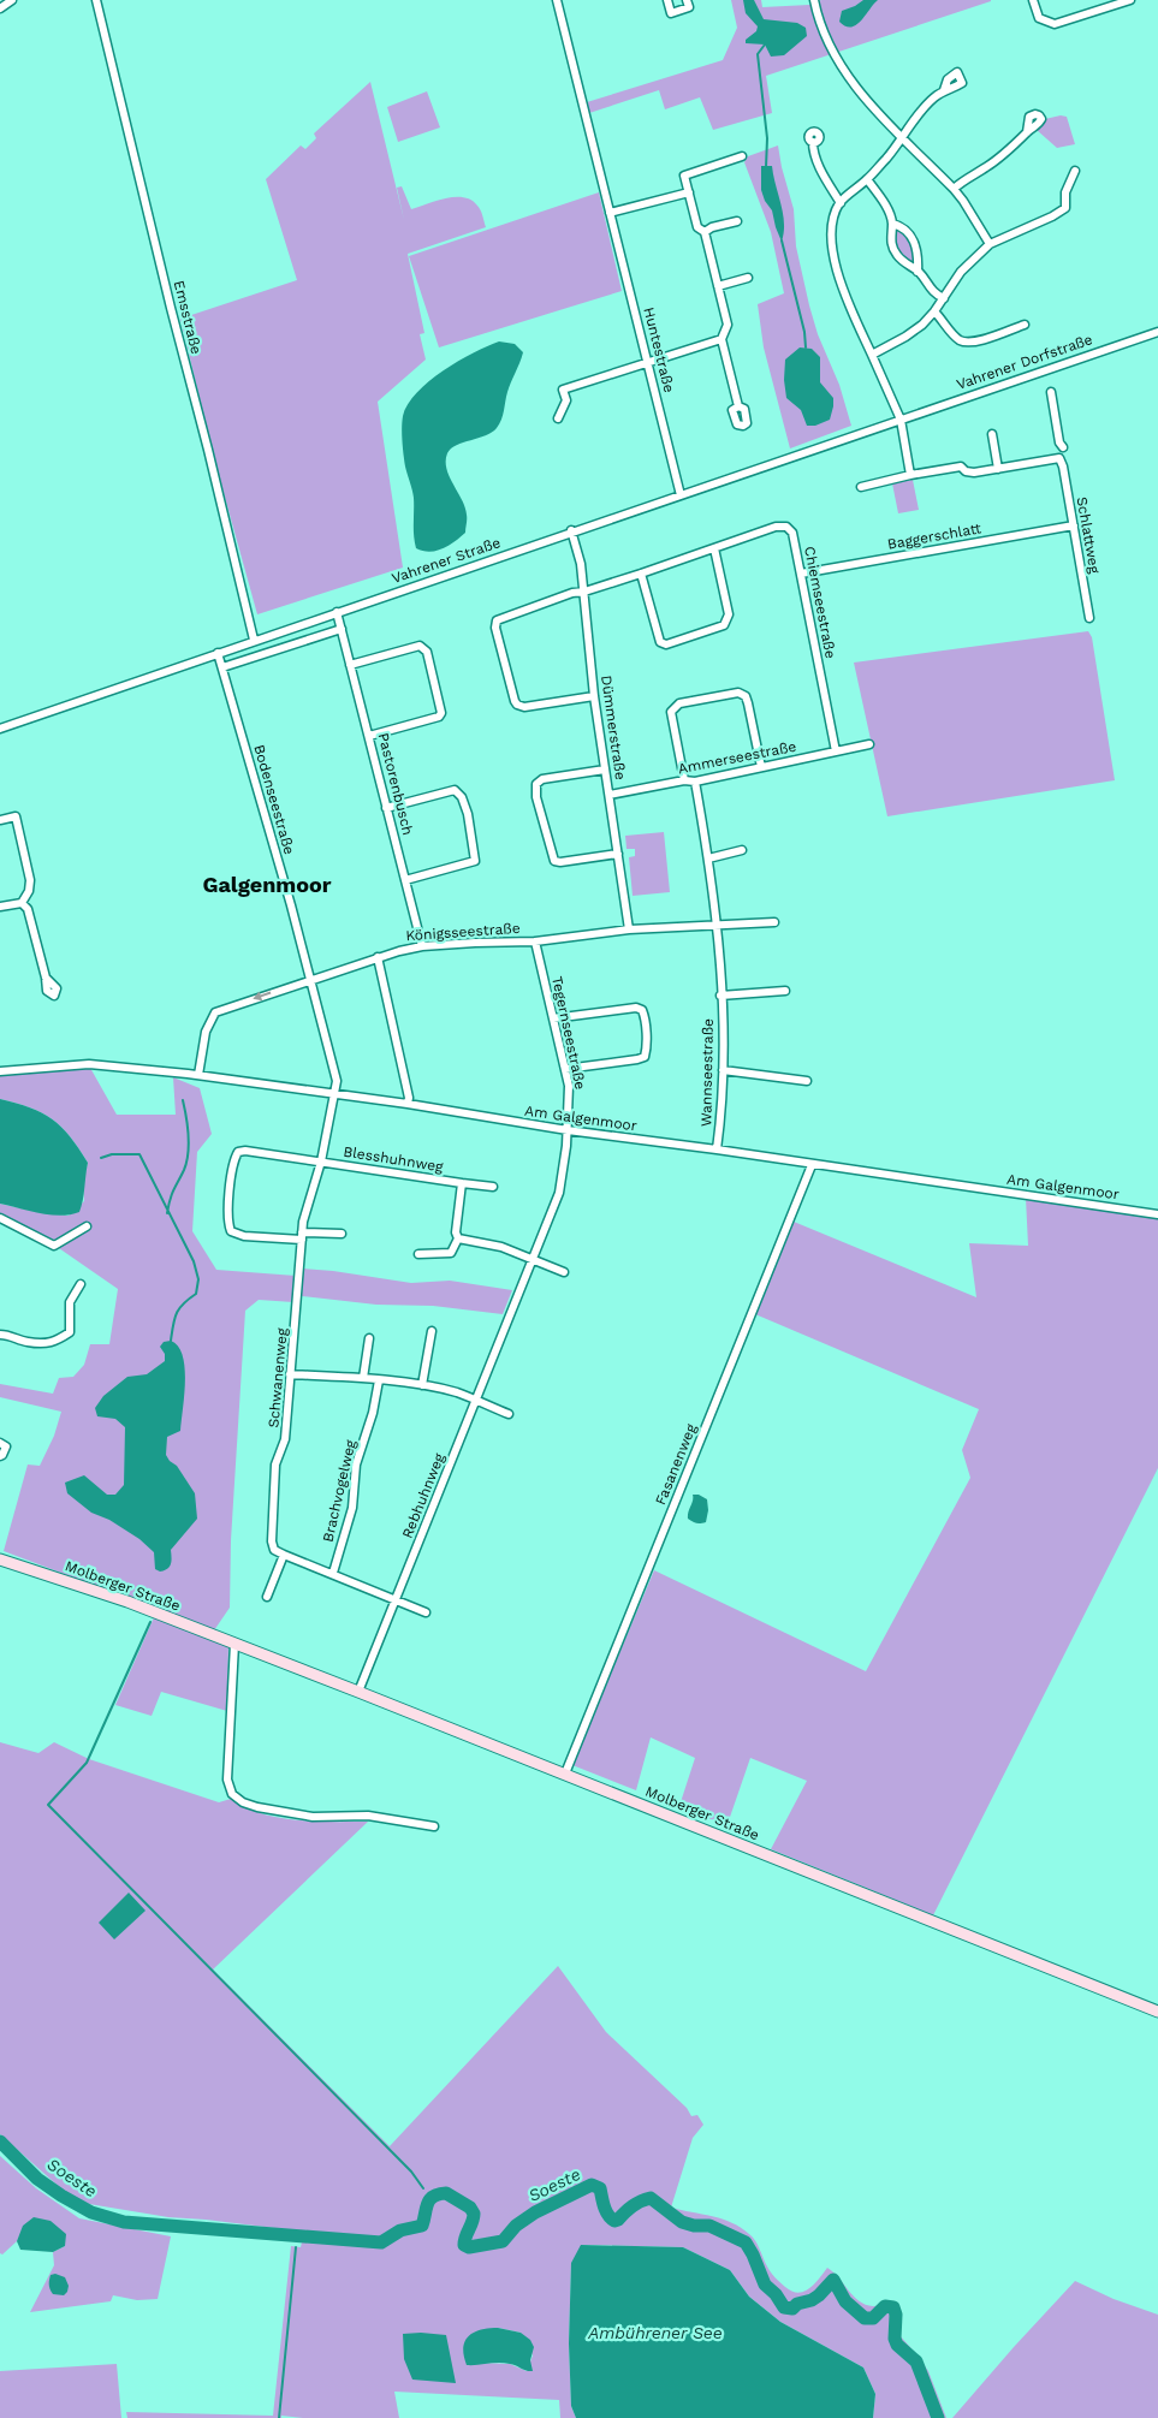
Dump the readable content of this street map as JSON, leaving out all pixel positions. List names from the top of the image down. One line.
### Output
{"streets":{"main road":["Molberger Straße"],"street":["Emsstraße","Huntestraße","Vahrener Dorfstraße","Schlattweg","Baggerschlatt","Vahrener Straße","Chiemseestraße","Dümmerstraße","Ammerseestraße","Pastorenbusch","Bodenseestraße","Königsseestraße","Tegernseestraße","Wannseestraße","Am Galgenmoor","Blesshuhnweg","Schwanenweg","Fasanenweg","Brachvogelweg","Rebhuhnweg"]},"crossings":[["Emsstraße","Vahrener Straße"],["Huntestraße","Vahrener Straße"],["Vahrener Dorfstraße","Vahrener Straße"],["Schlattweg","Baggerschlatt"],["Baggerschlatt","Chiemseestraße"],["Vahrener Straße","Dümmerstraße"],["Vahrener Straße","Pastorenbusch"],["Vahrener Straße","Bodenseestraße"],["Chiemseestraße","Dümmerstraße"],["Chiemseestraße","Ammerseestraße"],["Dümmerstraße","Ammerseestraße"],["Dümmerstraße","Königsseestraße"],["Ammerseestraße","Wannseestraße"],["Pastorenbusch","Königsseestraße"],["Bodenseestraße","Königsseestraße"],["Bodenseestraße","Am Galgenmoor"],["Bodenseestraße","Schwanenweg"],["Königsseestraße","Tegernseestraße"],["Königsseestraße","Wannseestraße"],["Königsseestraße","Am Galgenmoor"],["Tegernseestraße","Am Galgenmoor"],["Tegernseestraße","Rebhuhnweg"],["Wannseestraße","Am Galgenmoor"],["Am Galgenmoor","Schwanenweg"],["Am Galgenmoor","Fasanenweg"],["Am Galgenmoor","Rebhuhnweg"],["Blesshuhnweg","Schwanenweg"],["Fasanenweg","Molberger Straße"],["Rebhuhnweg","Molberger Straße"]],"districts":["Galgenmoor"],"water":["Soeste","Ambührener See"]}
